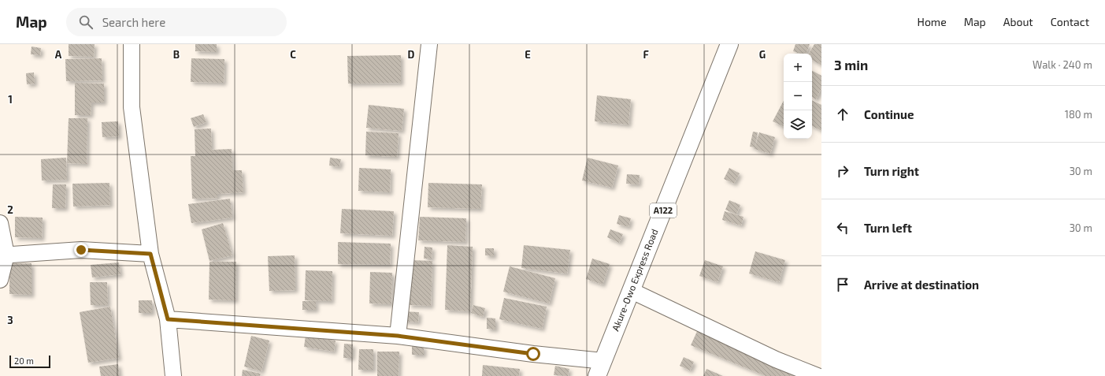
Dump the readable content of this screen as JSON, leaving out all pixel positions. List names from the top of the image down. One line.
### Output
{"streets":{"highway":["A122","Akure-Owo Express Road"]},"scale_bar":"20 m","page":{"header":"Map","search":"Search here","nav":["Home","Map","About","Contact"],"heading":["3 min","Walk · 240 m"],"map_buttons":["+","−"],"list":[["Continue","180 m"],["Turn right","30 m"],["Turn left","30 m"],"Arrive at destination"],"scale":"20 m"},"grid":{"columns":["A","B","C","D","E","F","G"],"rows":["1","2","3"]}}
